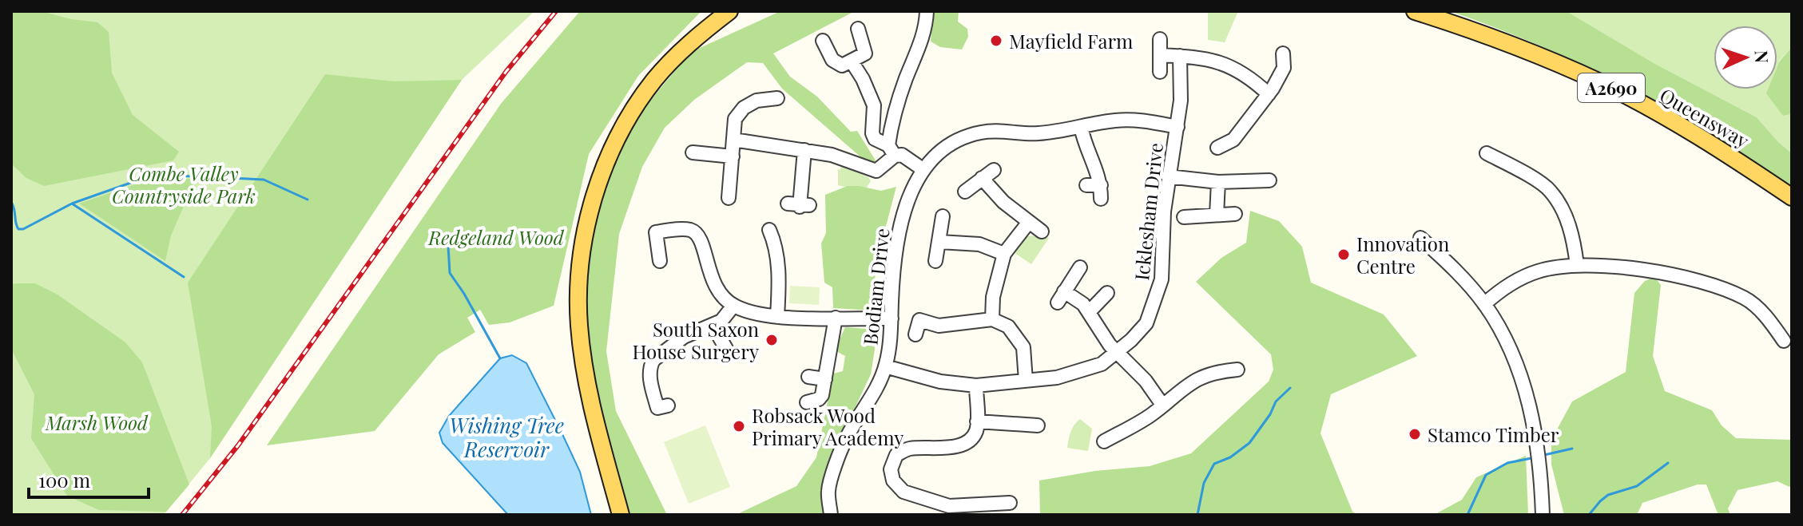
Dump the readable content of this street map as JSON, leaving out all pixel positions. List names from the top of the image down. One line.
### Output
{"streets":{"main road":["A2690","Queensway"],"street":["Icklesham Drive","Bodiam Drive"]},"crossings":[["Icklesham Drive","Bodiam Drive"]],"water":["Wishing Tree Reservoir"],"parks":["Combe Valley Countryside Park","Redgeland Wood","Marsh Wood"],"places":["Mayfield Farm","Innovation Centre","South Saxon House Surgery","Robsack Wood Primary Academy","Stamco Timber"],"scale_bar":"100 m","north":"right"}
